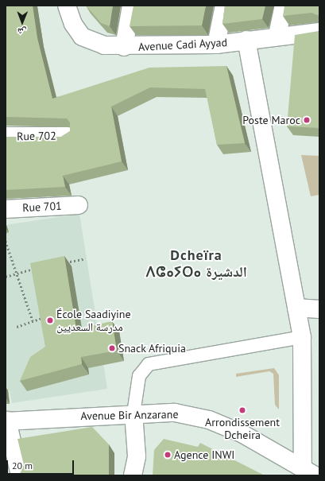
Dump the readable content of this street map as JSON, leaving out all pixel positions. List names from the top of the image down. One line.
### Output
{"streets":{"street":["Avenue Cadi Ayyad","Rue 702","Rue 701","Avenue Bir Anzarane"]},"districts":["Dcheïra ⴷⵛⴰⵢⵔⴰ الدشيرة"],"places":["Poste Maroc","École Saadiyine مدرسة السعديين","Snack Afriquia","Arrondissement Dcheira","Agence INWI"],"scale_bar":"20 m","north":"bottom"}
